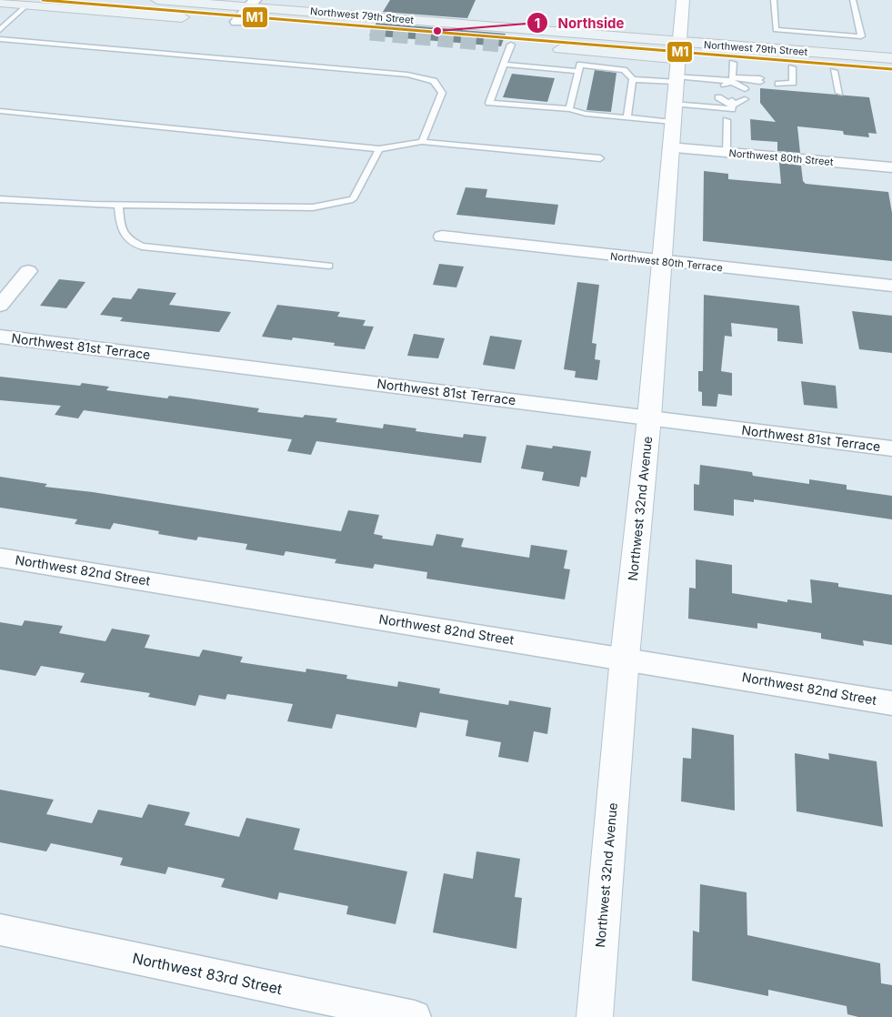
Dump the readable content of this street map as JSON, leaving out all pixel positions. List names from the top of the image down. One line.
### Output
{"streets":{"main road":["Northwest 79th Street","Northwest 32nd Avenue"],"street":["Northwest 80th Street","Northwest 80th Terrace","Northwest 81st Terrace","Northwest 82nd Street","Northwest 83rd Street"]},"crossings":[["Northwest 79th Street","Northwest 32nd Avenue"],["Northwest 80th Street","Northwest 32nd Avenue"],["Northwest 80th Terrace","Northwest 32nd Avenue"],["Northwest 81st Terrace","Northwest 32nd Avenue"],["Northwest 32nd Avenue","Northwest 82nd Street"]],"places":["Northside"],"lines":["transit line M1"]}
